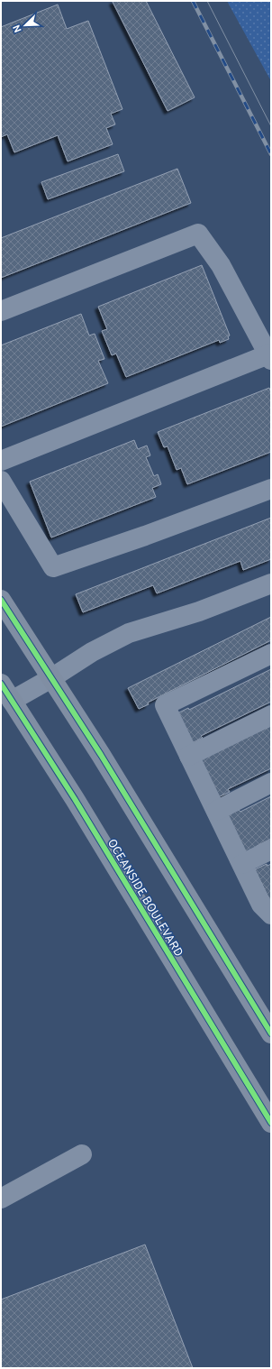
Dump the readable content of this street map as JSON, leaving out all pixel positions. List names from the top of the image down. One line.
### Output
{"streets":{"main road":["OCEANSIDE BOULEVARD"]},"north":"bottom left"}
